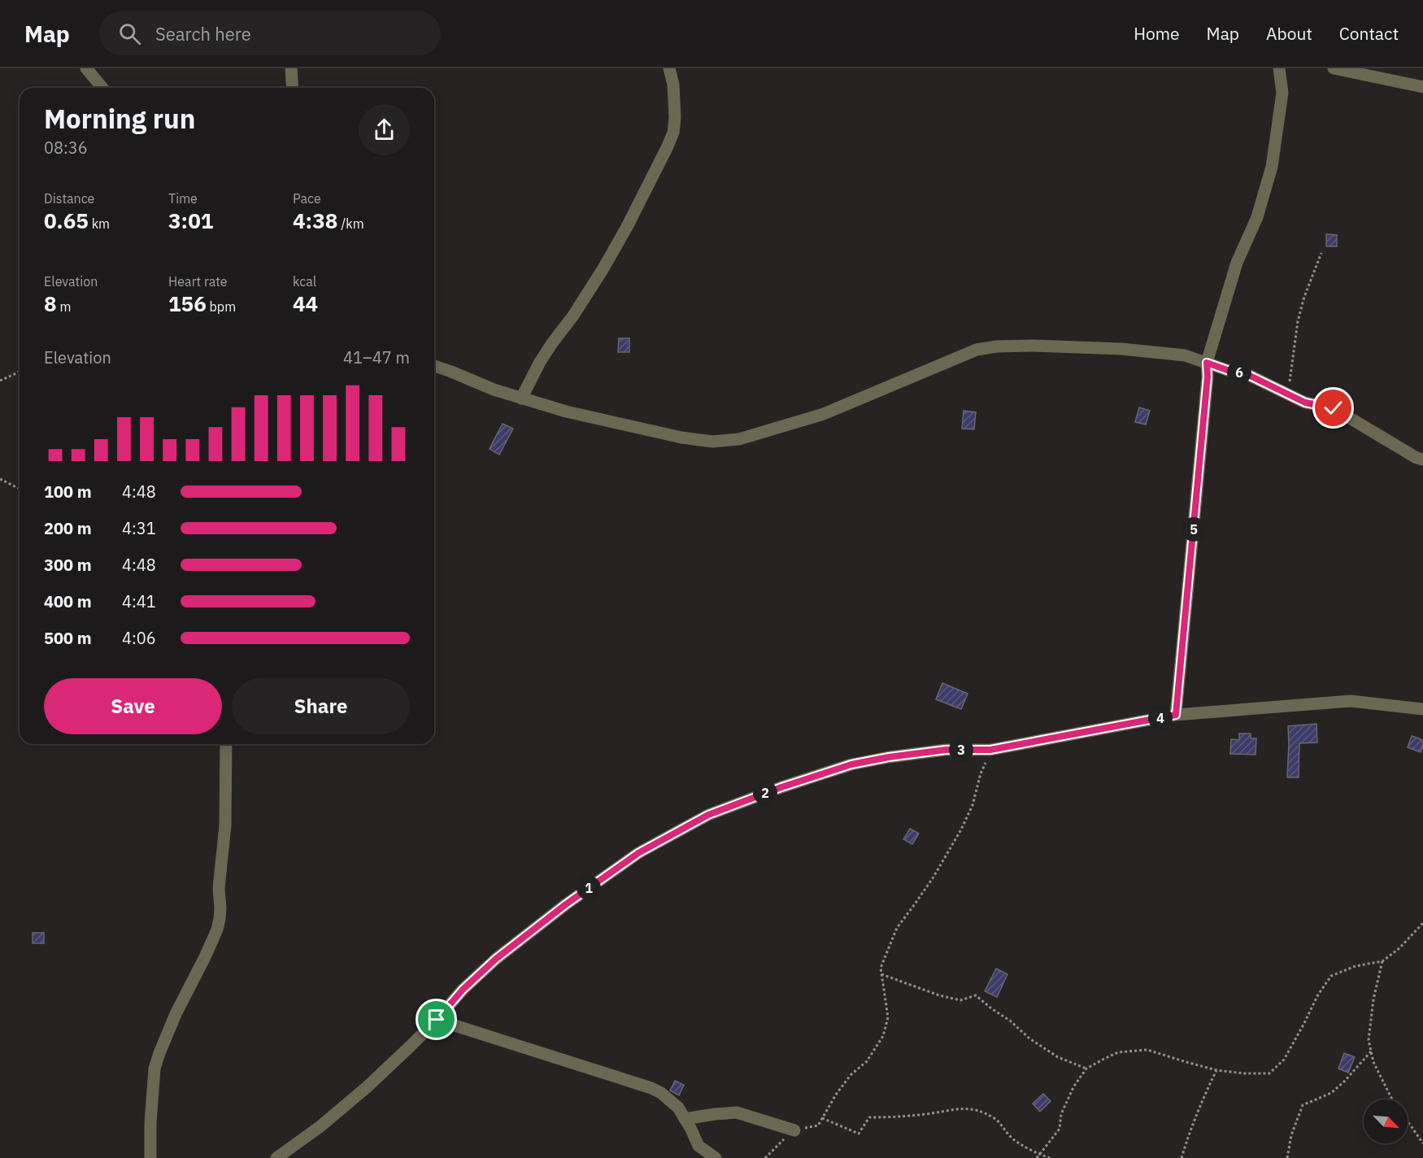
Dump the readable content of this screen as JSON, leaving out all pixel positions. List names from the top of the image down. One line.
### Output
{"north":"bottom right","page":{"header":"Map","search":"Search here","nav":["Home","Map","About","Contact"],"heading":["Morning run","08:36"],"stats":[["Distance","0.65 km"],["Time","3:01"],["Pace","4:38 /km"],["Elevation","8 m"],["Heart rate","156 bpm"],["kcal","44"]],"chart":["Elevation","41–47 m"],"pins":["6","5","4","3","2","1"],"list":[{"name":"100 m","note":"4:48"},{"name":"200 m","note":"4:31"},{"name":"300 m","note":"4:48"},{"name":"400 m","note":"4:41"},{"name":"500 m","note":"4:06"}],"buttons":["Save","Share"]}}
